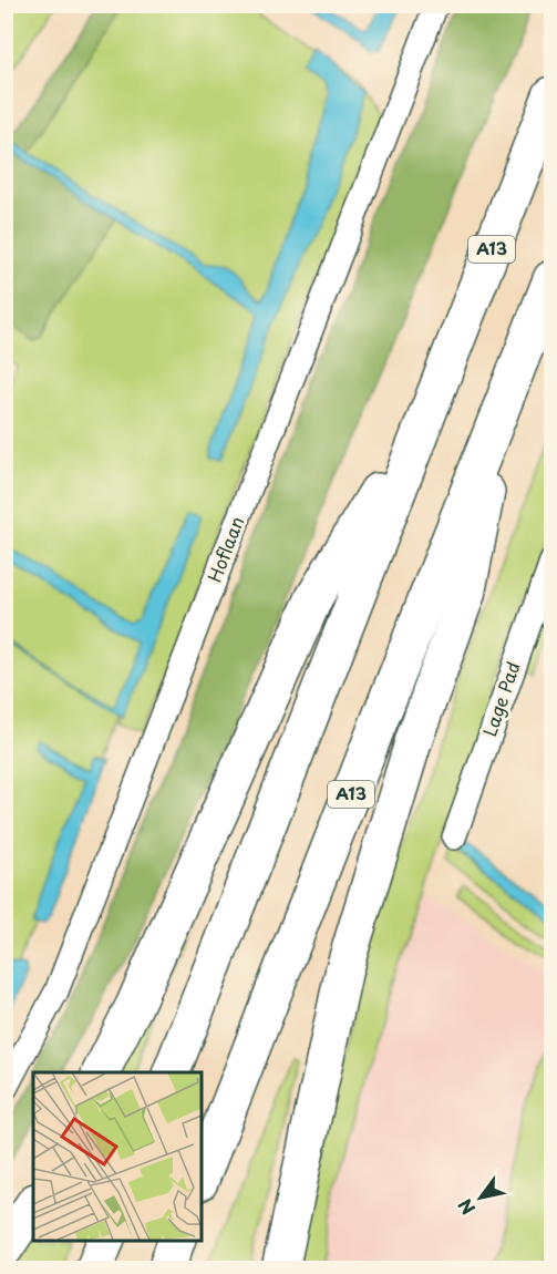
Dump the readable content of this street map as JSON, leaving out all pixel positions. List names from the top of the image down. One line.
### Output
{"streets":{"highway":["A13"],"street":["Hoflaan","Lage Pad"]},"north":"bottom left"}
